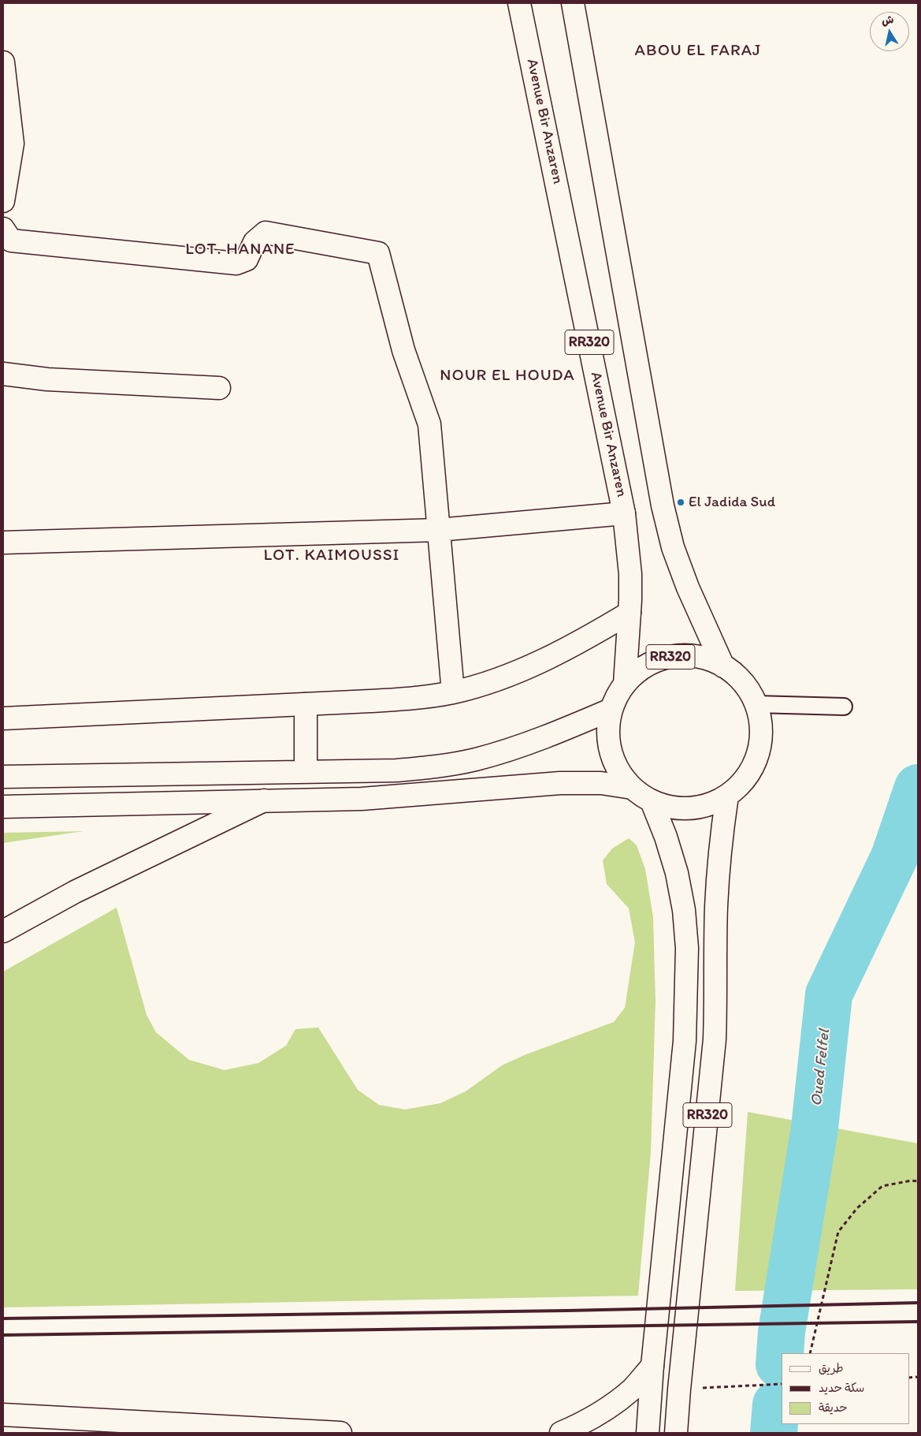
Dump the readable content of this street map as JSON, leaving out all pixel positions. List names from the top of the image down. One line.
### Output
{"streets":{"main road":["Avenue Bir Anzaren","RR320"]},"crossings":[["Avenue Bir Anzaren","RR320"]],"districts":["ABOU EL FARAJ","LOT. HANANE","NOUR EL HOUDA","LOT. KAIMOUSSI"],"water":["Oued Felfel"],"places":["El Jadida Sud"],"legend":["طريق","سكة حديد","حديقة"],"north":"top"}
